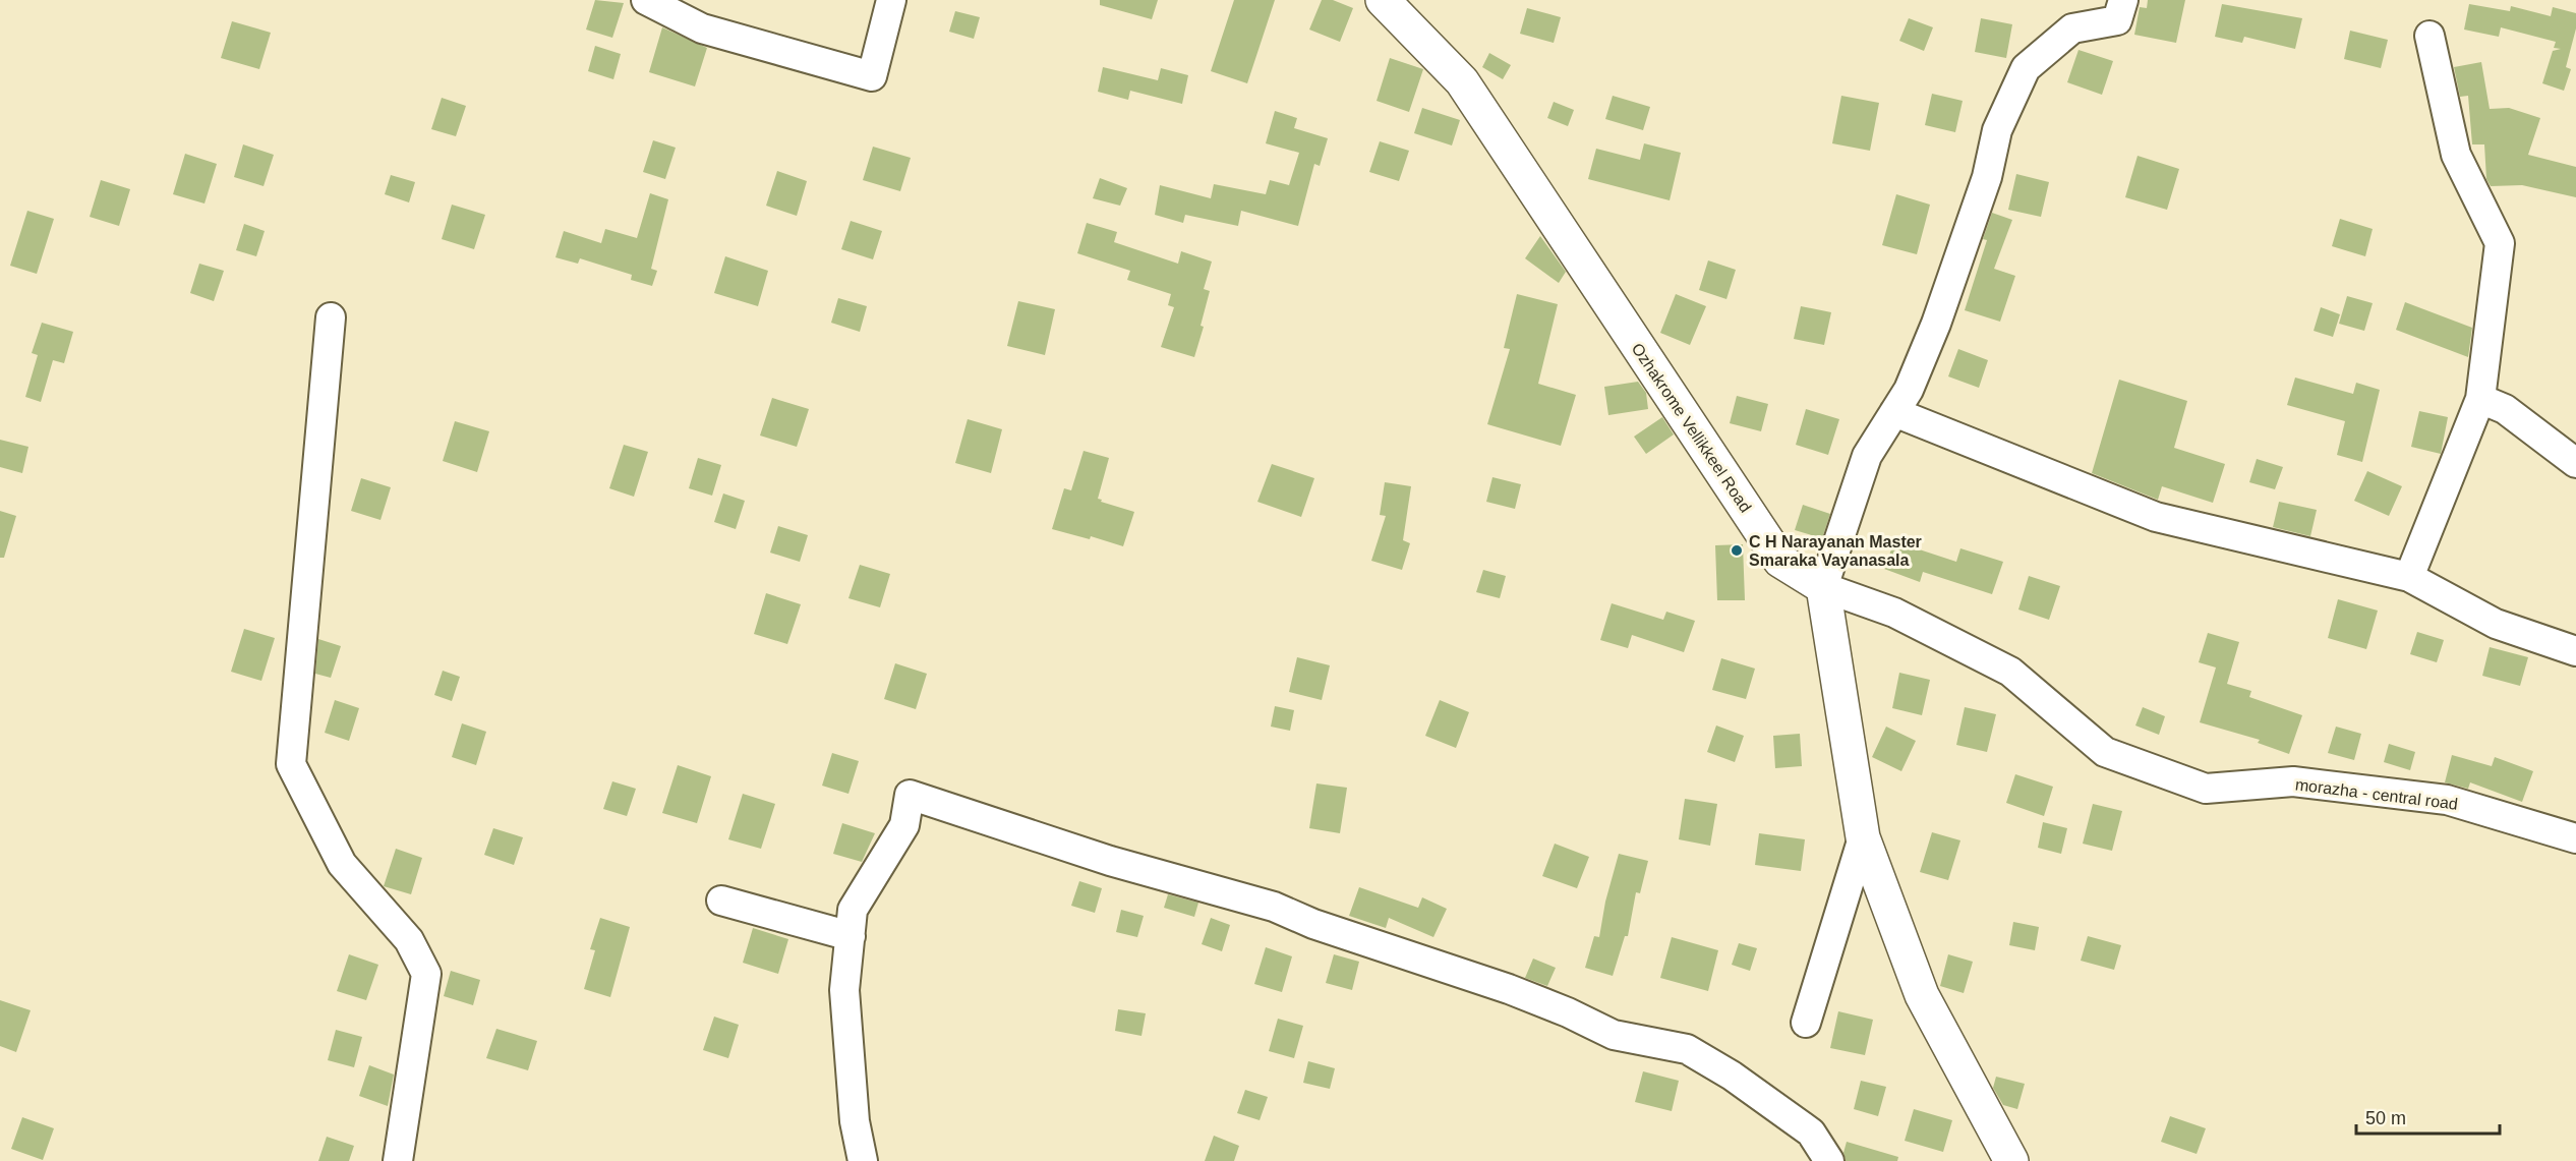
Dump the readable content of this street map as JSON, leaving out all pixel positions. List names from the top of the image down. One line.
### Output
{"streets":{"main road":["Ozhakrome Vellikkeel Road"],"street":["morazha - central road"]},"crossings":[["Ozhakrome Vellikkeel Road","morazha - central road"]],"places":["C H Narayanan Master Smaraka Vayanasala"],"scale_bar":"50 m"}
